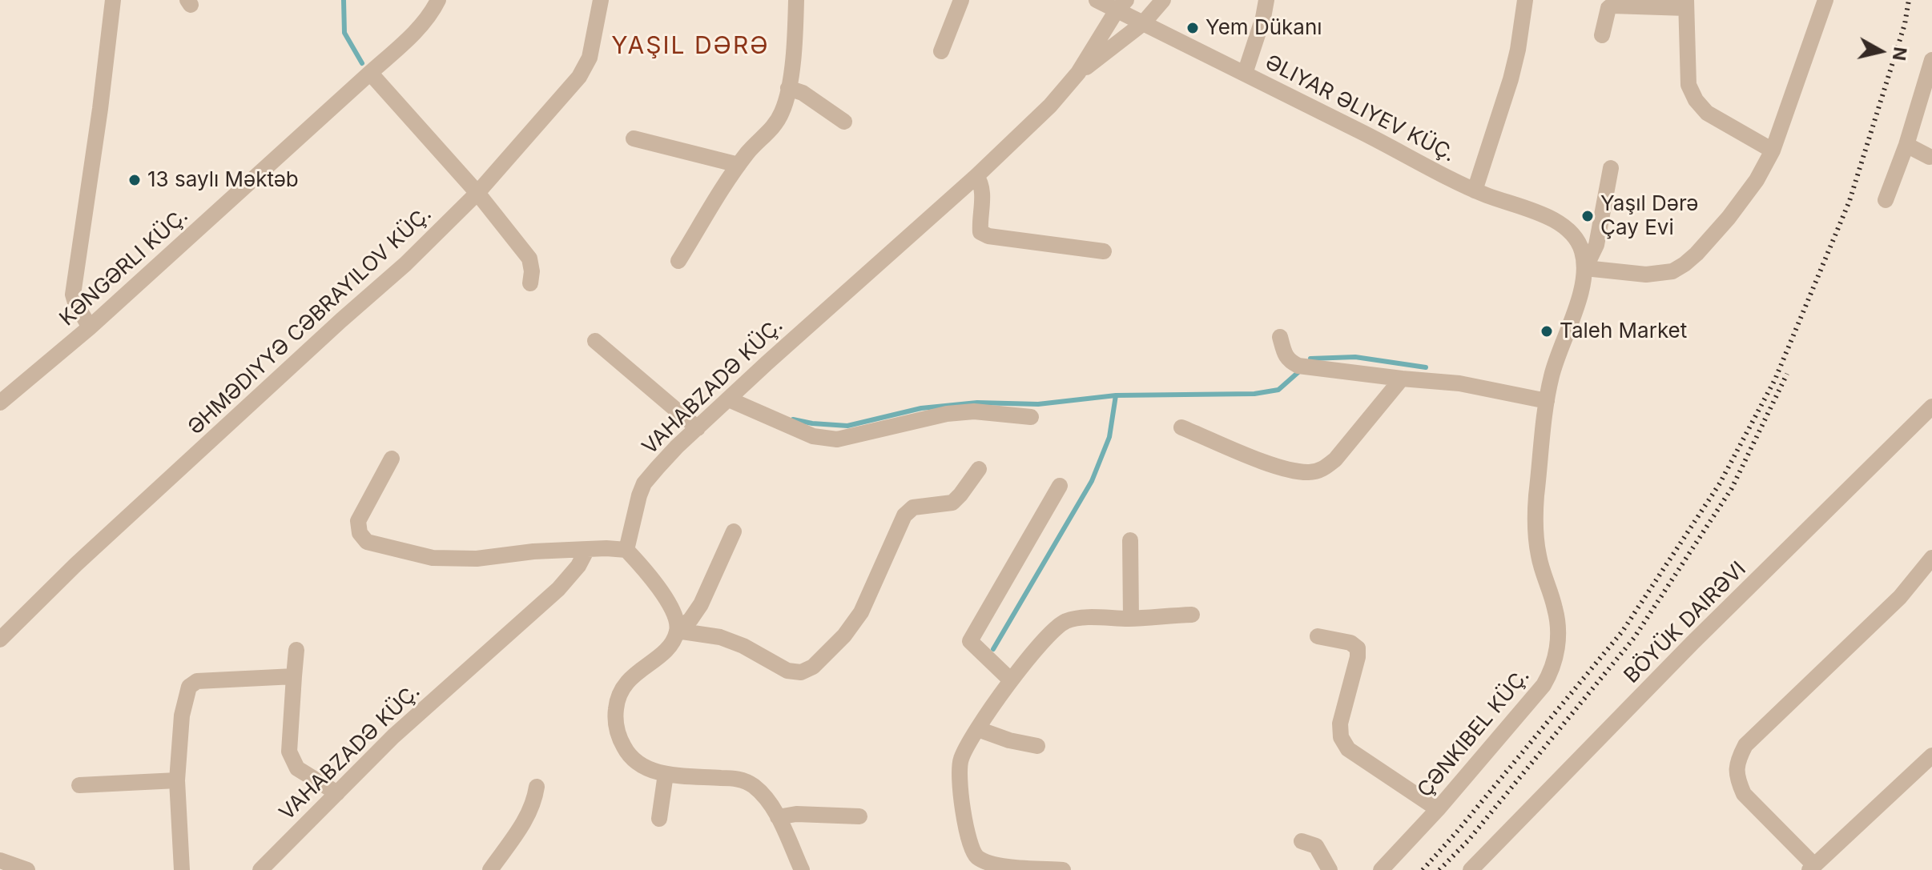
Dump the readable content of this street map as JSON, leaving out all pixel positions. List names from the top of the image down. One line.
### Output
{"streets":{"street":["ƏLIYAR ƏLIYEV KÜÇ.","KƏNGƏRLI KÜÇ.","VAHABZADƏ KÜÇ.","BÖYÜK DAIRƏVI","ÇƏNKIBEL KÜÇ."]},"crossings":[["ƏLIYAR ƏLIYEV KÜÇ.","VAHABZADƏ KÜÇ."],["ƏLIYAR ƏLIYEV KÜÇ.","ÇƏNKIBEL KÜÇ."]],"districts":["YAŞIL DƏRƏ"],"places":["Yem Dükanı","13 saylı Məktəb","Yaşıl Dərə Çay Evi","Taleh Market"],"north":"right"}
